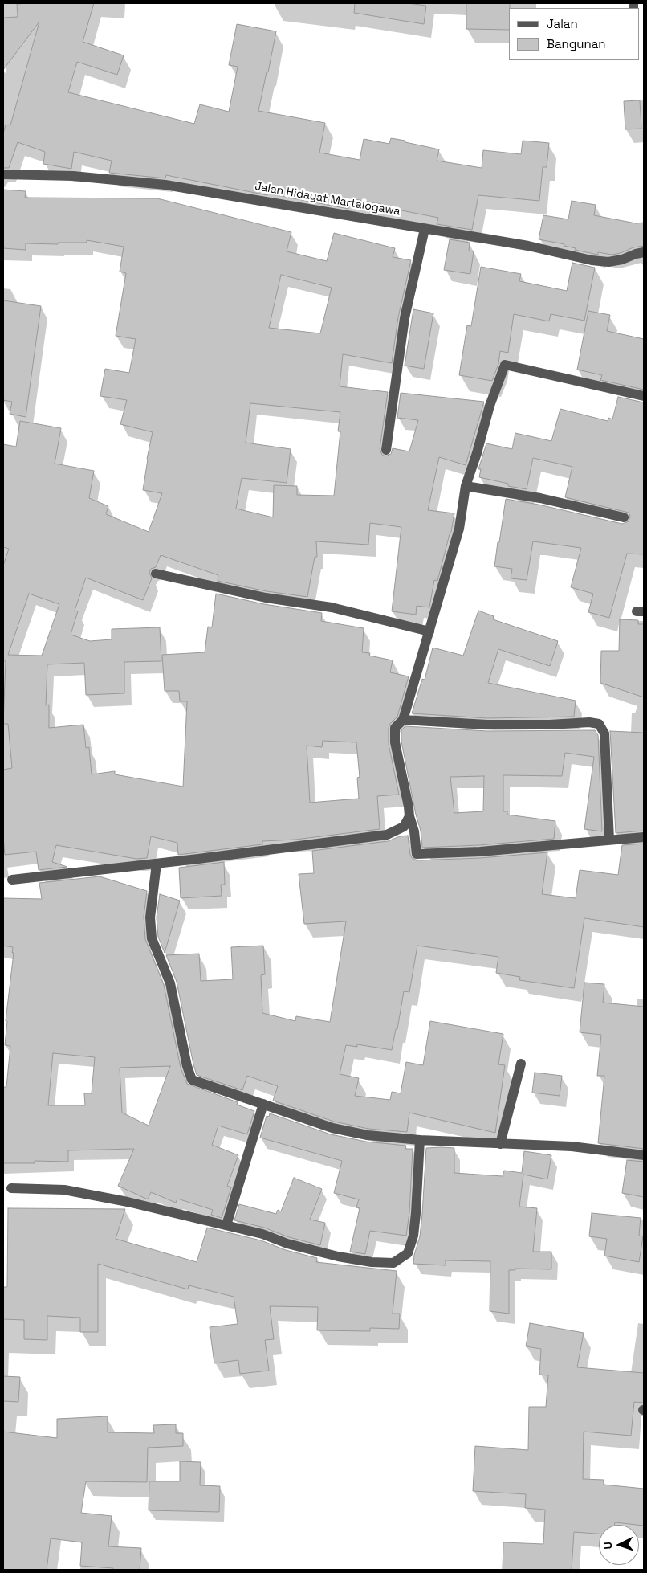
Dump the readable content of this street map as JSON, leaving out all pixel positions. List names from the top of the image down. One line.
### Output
{"streets":{"street":["Jalan Hidayat Martalogawa"]},"legend":["Jalan","Bangunan"],"north":"left"}
